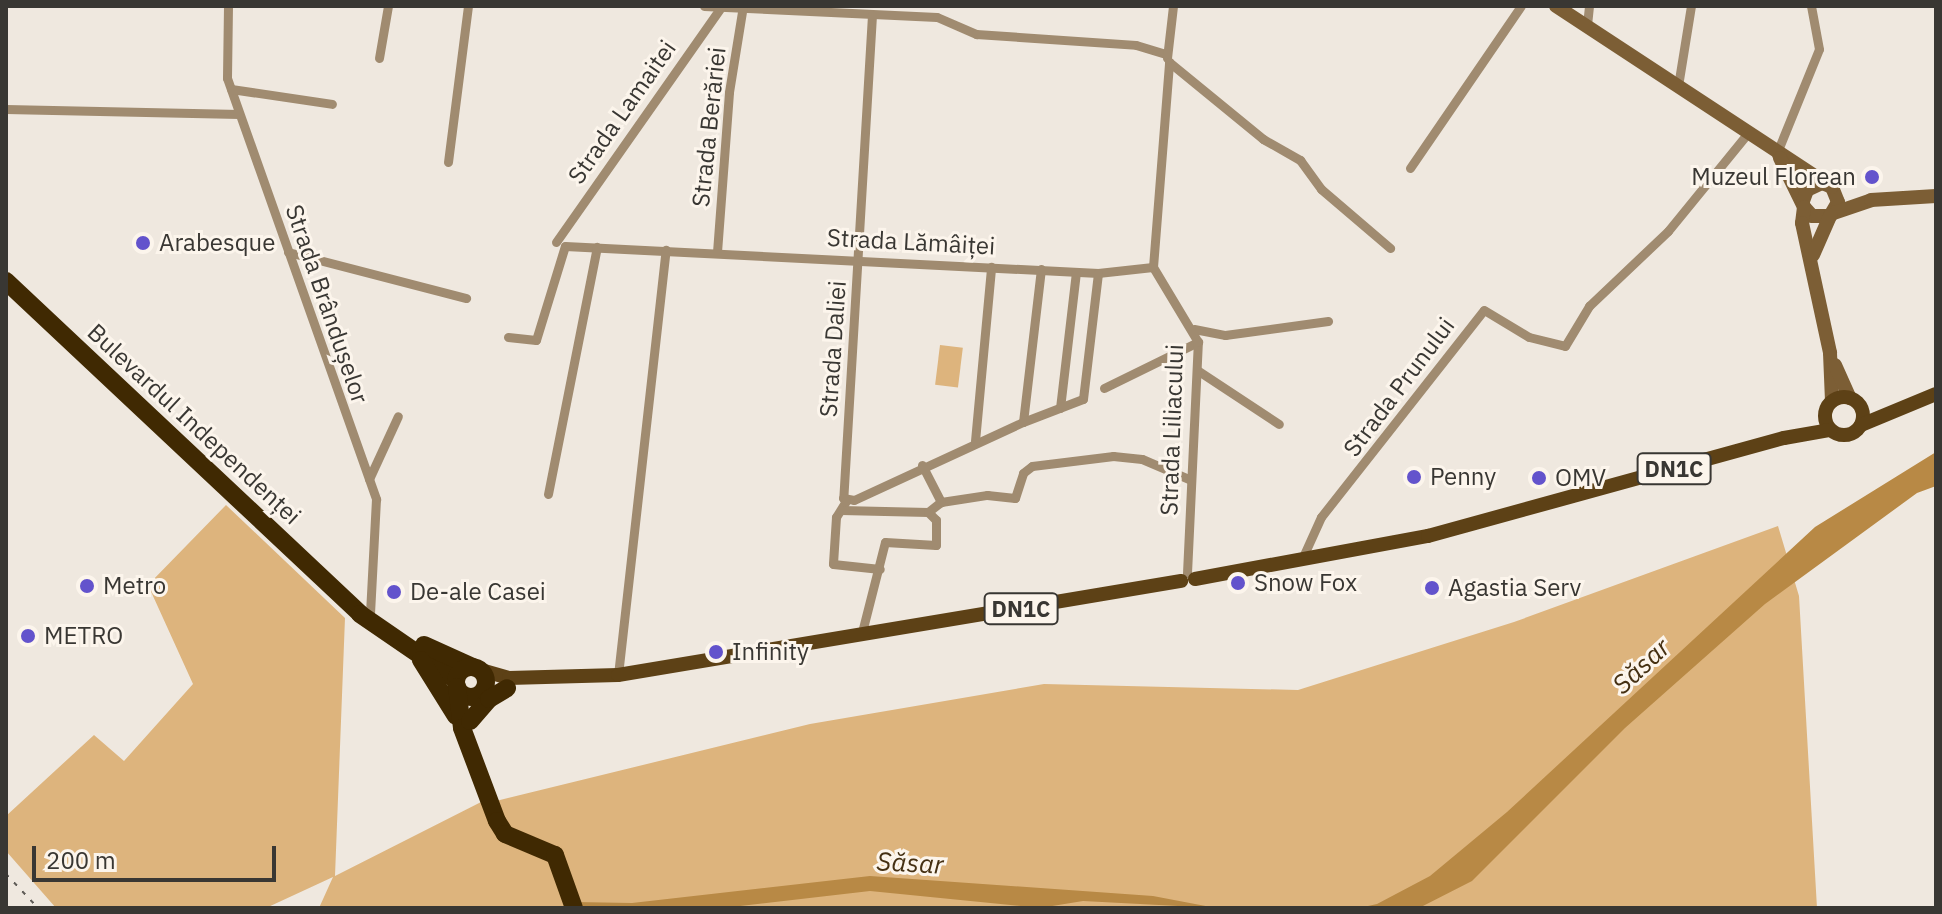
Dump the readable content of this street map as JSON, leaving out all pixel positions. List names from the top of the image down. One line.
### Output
{"streets":{"highway":["Bulevardul Independenței","DN1C"],"street":["Strada Lamaitei","Strada Berăriei","Strada Lămâiței","Strada Brândușelor","Strada Daliei","Strada Prunului","Strada Liliacului"]},"crossings":[["Strada Lamaitei","Strada Lămâiței"],["Strada Berăriei","Strada Lămâiței"],["Strada Lămâiței","Strada Daliei"],["Strada Lămâiței","Strada Liliacului"],["Strada Brândușelor","Bulevardul Independenței"],["Strada Prunului","Bulevardul Independenței"],["Bulevardul Independenței","Strada Liliacului"],["Bulevardul Independenței","DN1C"]],"water":["Săsar"],"places":["Muzeul Florean","Arabesque","Penny","OMV","Snow Fox","Metro","Agastia Serv","De-ale Casei","METRO","Infinity"],"scale_bar":"200 m"}
